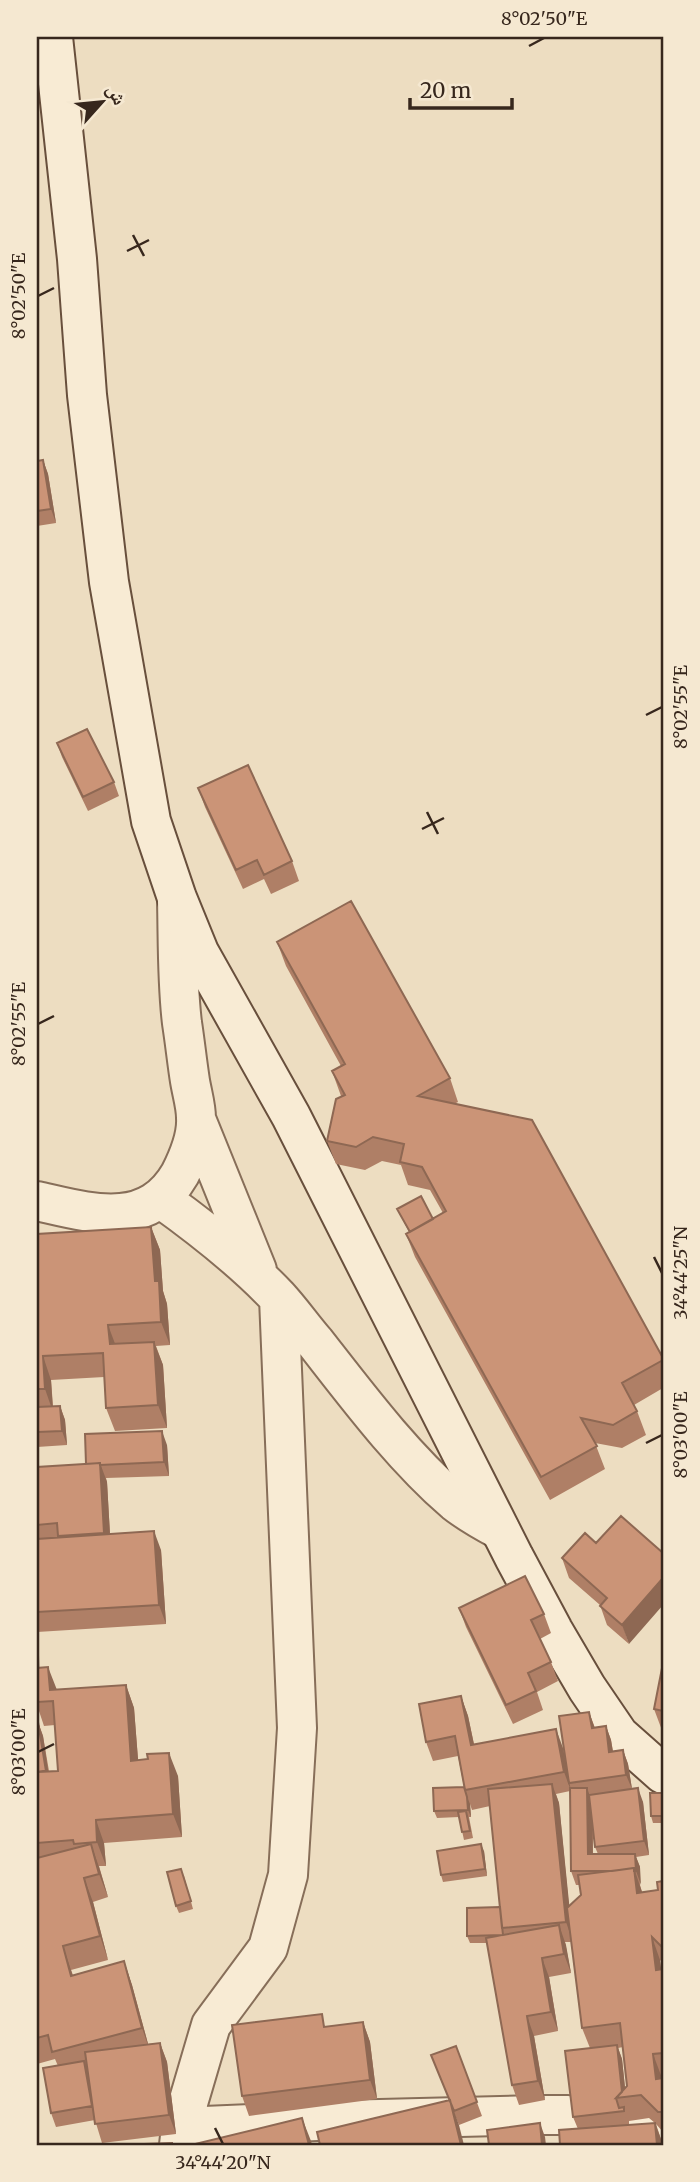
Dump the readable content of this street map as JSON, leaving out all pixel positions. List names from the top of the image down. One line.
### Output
{"scale_bar":"20 m","north":"top right","coordinates":["8°02'50\"E","8°02'55\"E","34°44'25\"N","8°03'00\"E","34°44'20\"N"]}
